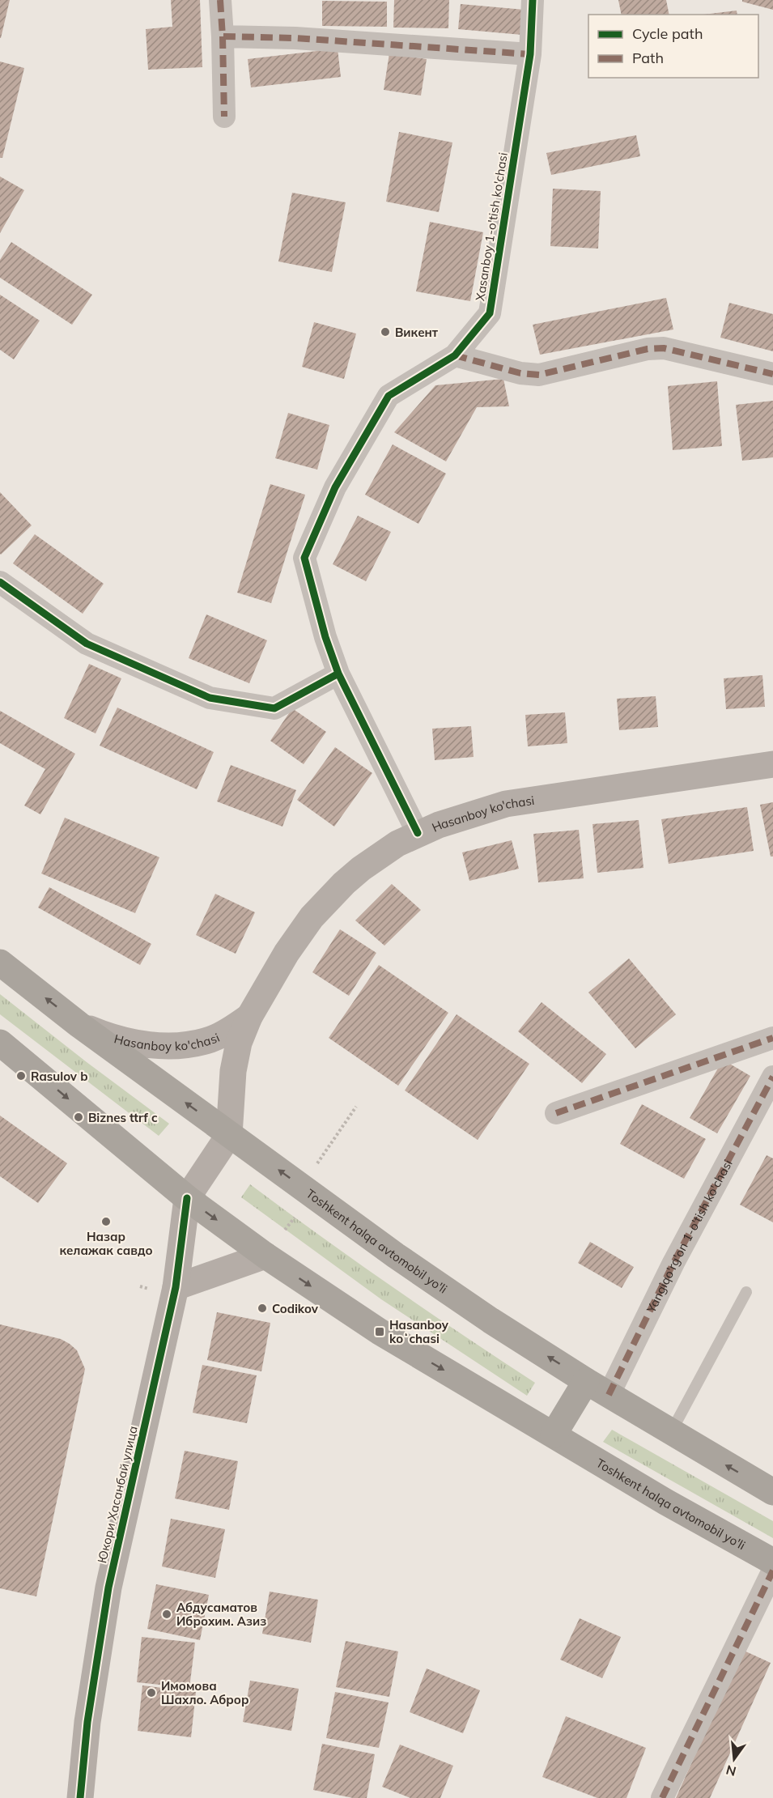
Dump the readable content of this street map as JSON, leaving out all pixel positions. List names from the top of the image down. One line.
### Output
{"streets":{"highway":["Toshkent halqa avtomobil yo'li"],"main road":["Hasanboy ko'chasi","Юкори Хасанбай улица"],"street":["Xasanboy 1-o'tish ko'chasi","Yangiqo'rg'on 1-o'tish ko'chasi"]},"crossings":[["Xasanboy 1-o'tish ko'chasi","Hasanboy ko'chasi"],["Hasanboy ko'chasi","Toshkent halqa avtomobil yo'li"],["Yangiqo'rg'on 1-o'tish ko'chasi","Toshkent halqa avtomobil yo'li"],["Toshkent halqa avtomobil yo'li","Юкори Хасанбай улица"]],"places":{"other":["Викент","Rasulov b","Biznes ttrf c","Назар келажак савдо","Codikov","Абдусаматов Иброхим. Азиз","Имомова Шахло. Аброр"],"transit":["Hasanboy koʻchasi"]},"legend":["Cycle path","Path"],"north":"bottom"}
